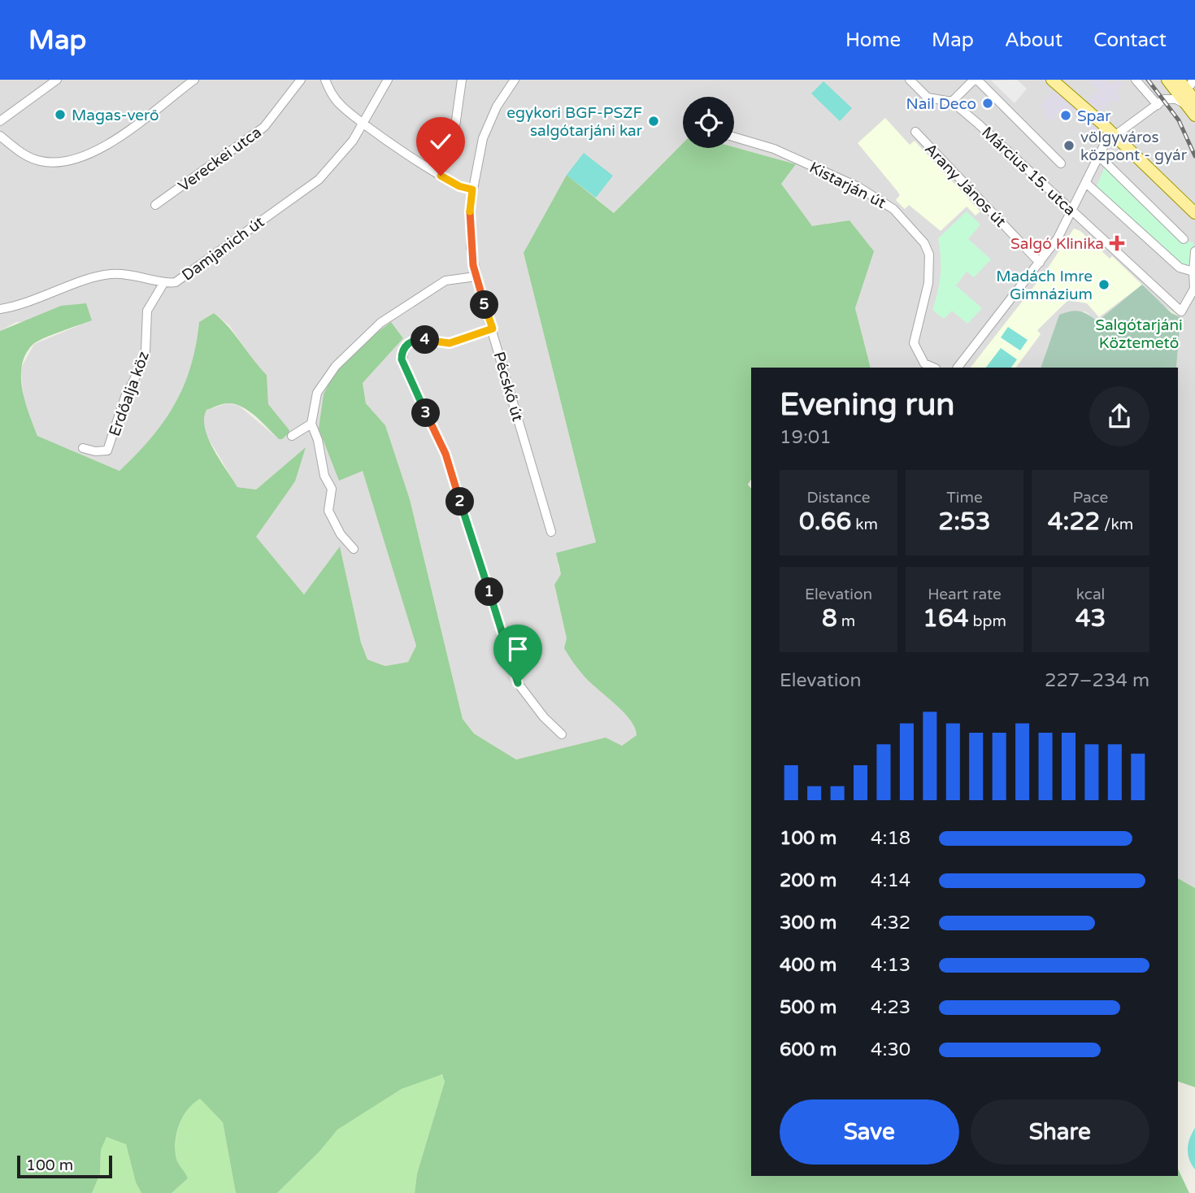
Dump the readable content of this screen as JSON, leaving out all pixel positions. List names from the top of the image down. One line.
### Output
{"streets":{"street":["Vereckei utca","Március 15. utca","Kistarján út","Arany János út","Damjanich út","Pécskő út","Erdőalja köz"]},"crossings":[["Damjanich út","Erdőalja köz"]],"parks":["Salgótarjáni Köztemető"],"places":{"other":["Nail Deco","Magas-verő","Spar","egykori BGF-PSZF salgótarjáni kar","völgyváros központ - gyár","Madách Imre Gimnázium"],"health":["Salgó Klinika"]},"scale_bar":"100 m","page":{"header":"Map","nav":["Home","Map","About","Contact"],"pins":["5","4","3","2","1"],"heading":["Evening run","19:01"],"stats":[["Distance","0.66 km"],["Time","2:53"],["Pace","4:22 /km"],["Elevation","8 m"],["Heart rate","164 bpm"],["kcal","43"]],"chart":["Elevation","227–234 m"],"list":[{"name":"100 m","note":"4:18"},{"name":"200 m","note":"4:14"},{"name":"300 m","note":"4:32"},{"name":"400 m","note":"4:13"},{"name":"500 m","note":"4:23"},{"name":"600 m","note":"4:30"}],"buttons":["Save","Share"],"scale":"100 m"}}
